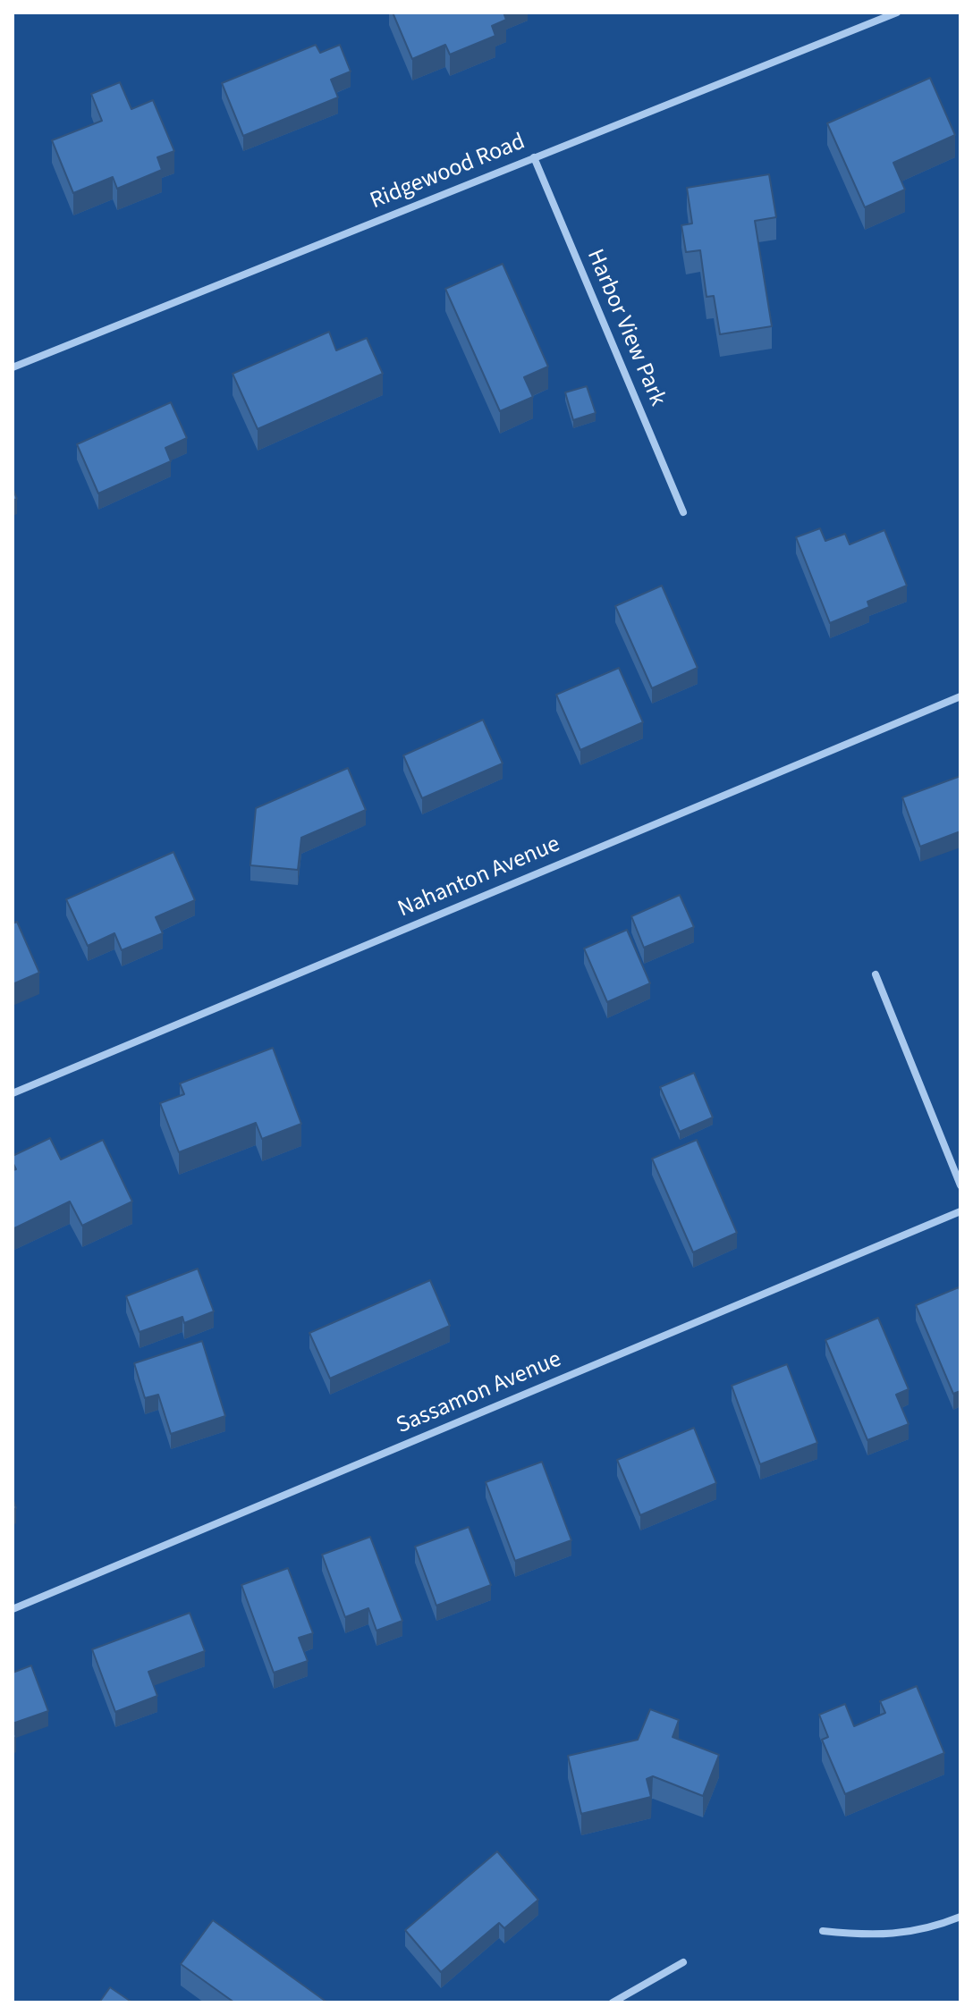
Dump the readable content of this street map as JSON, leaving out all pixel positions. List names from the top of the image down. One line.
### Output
{"streets":{"street":["Ridgewood Road","Harbor View Park","Nahanton Avenue","Sassamon Avenue"]},"crossings":[["Ridgewood Road","Harbor View Park"]]}
